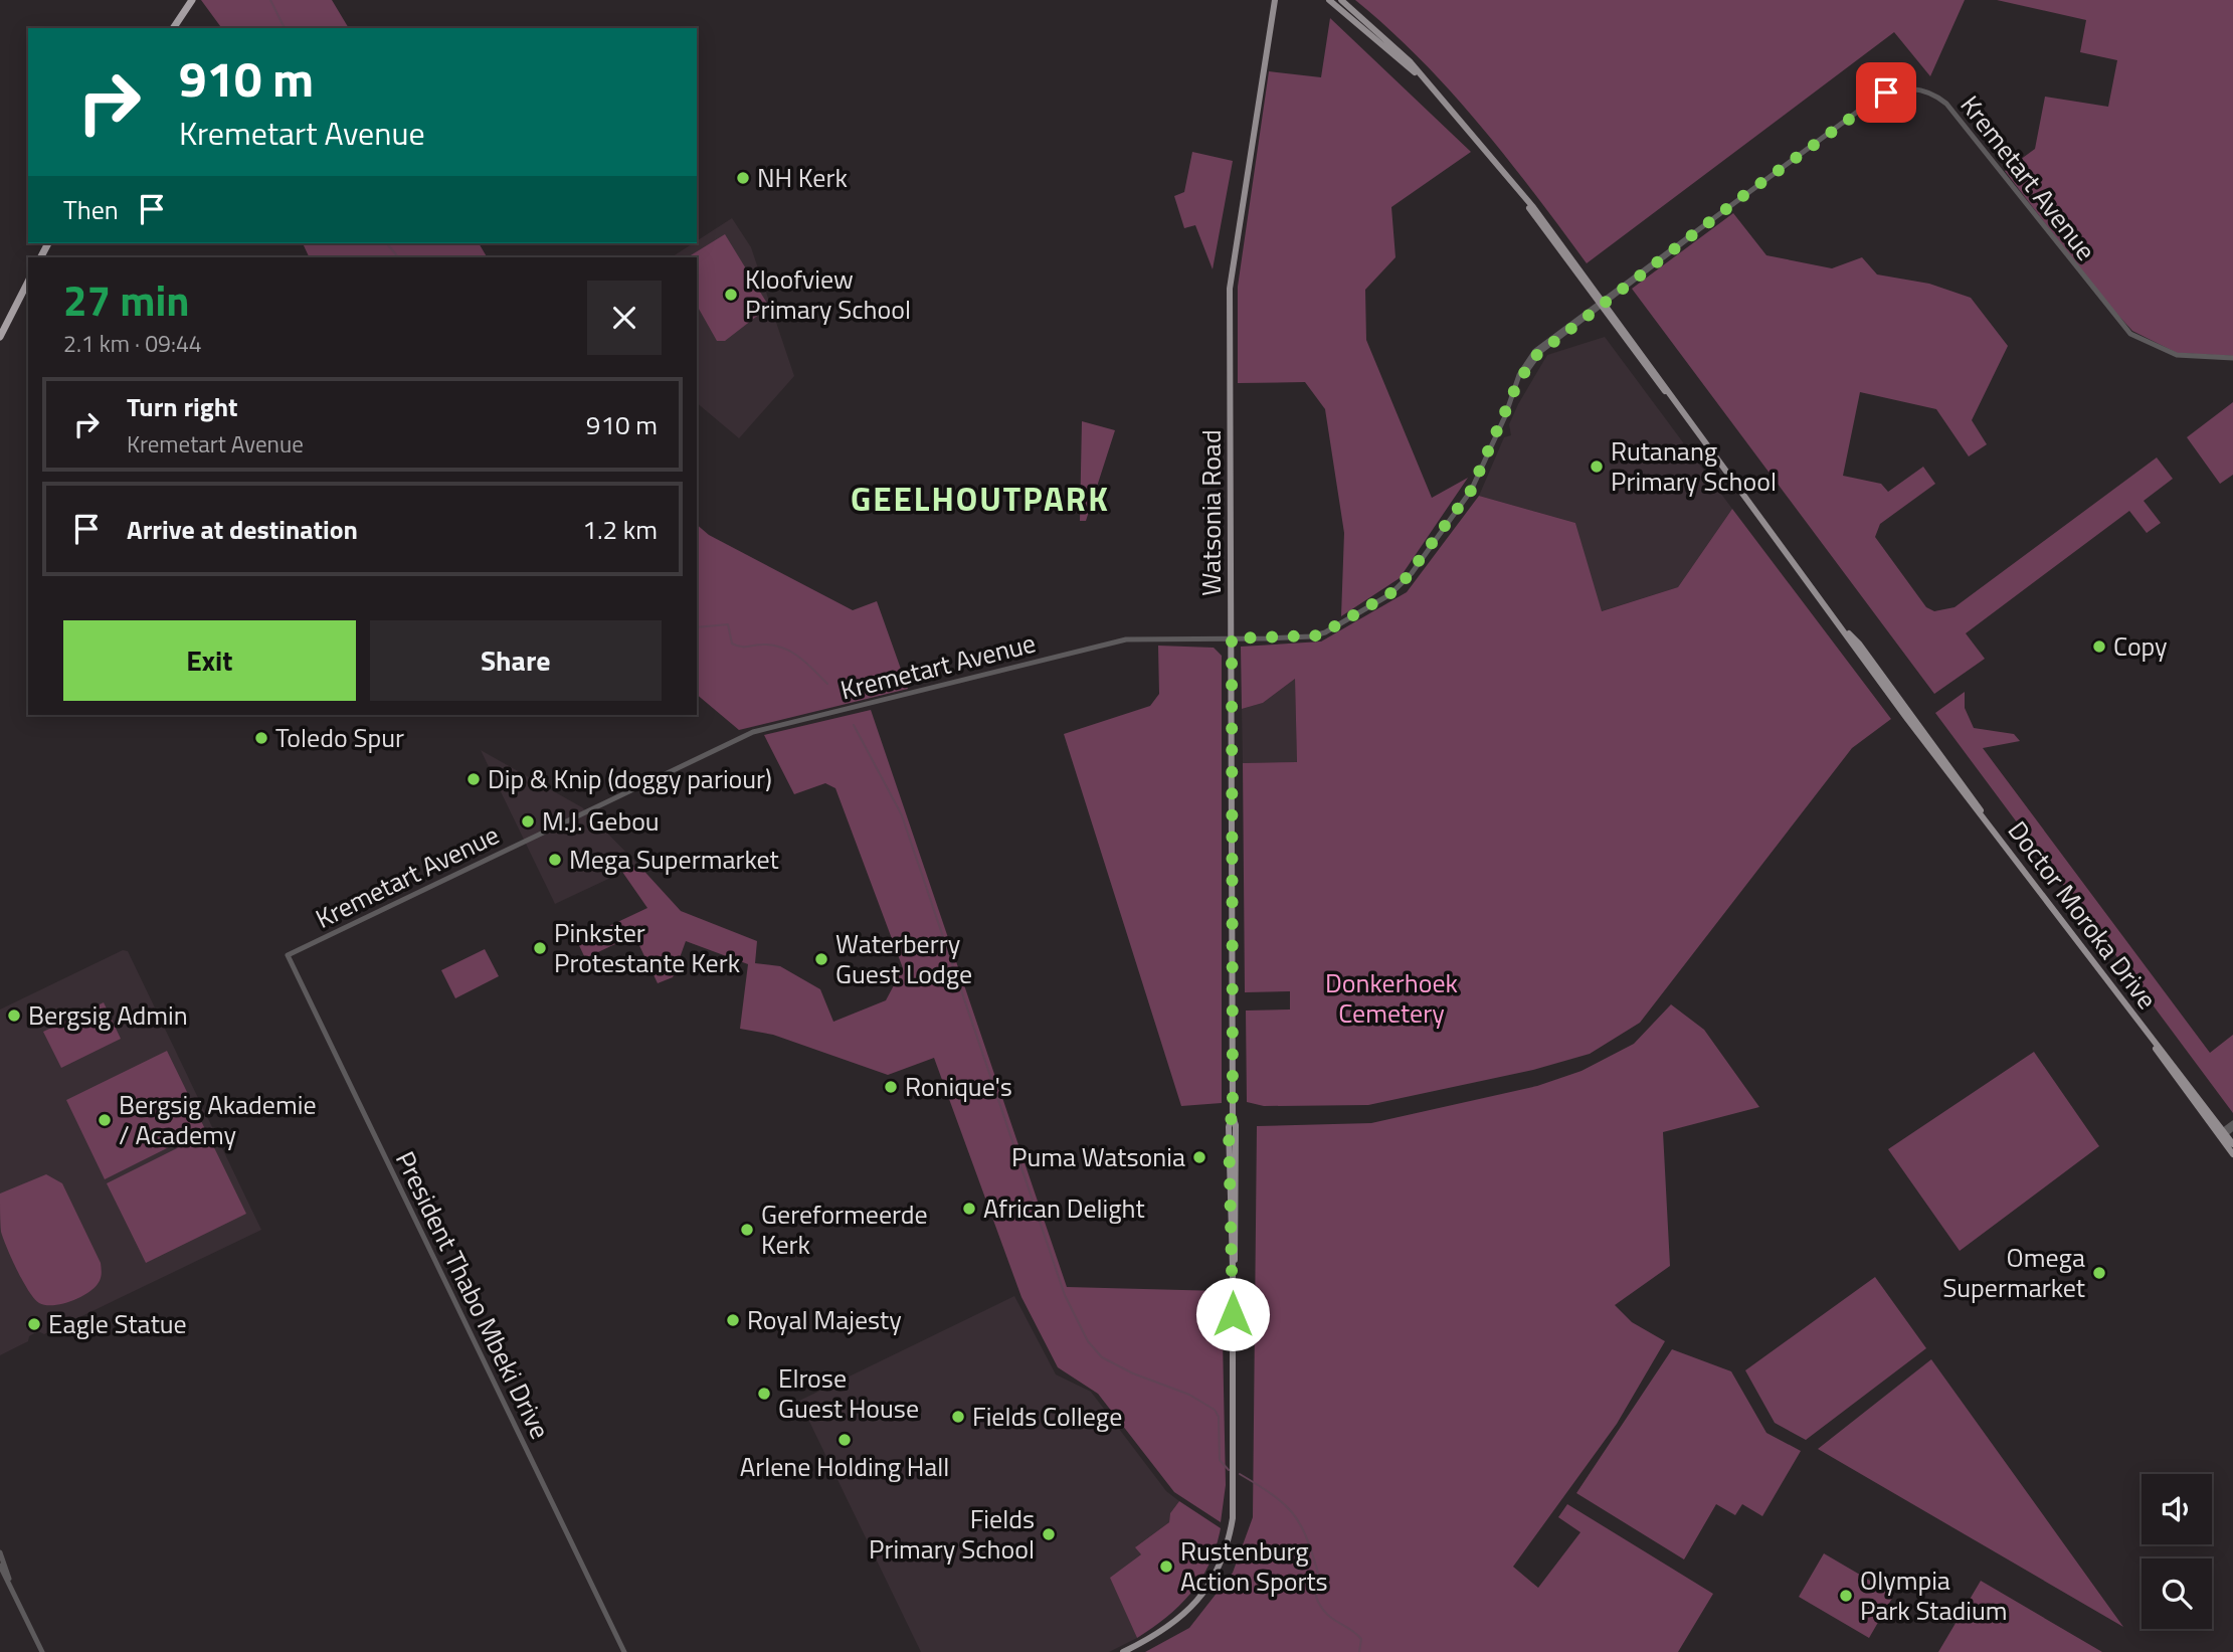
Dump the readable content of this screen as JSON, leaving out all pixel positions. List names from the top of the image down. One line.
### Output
{"streets":{"main road":["Watsonia Road","Doctor Moroka Drive"],"street":["Kremetart Avenue","President Thabo Mbeki Drive"]},"crossings":[["Kremetart Avenue","Watsonia Road"],["Kremetart Avenue","Doctor Moroka Drive"],["Kremetart Avenue","President Thabo Mbeki Drive"]],"districts":["GEELHOUTPARK"],"parks":["Donkerhoek Cemetery"],"places":["NH Kerk","Kloofview Primary School","Rutanang Primary School","Copy","Toledo Spur","Dip & Knip (doggy pariour)","M.J. Gebou","Mega Supermarket","Pinkster Protestante Kerk","Waterberry Guest Lodge","Bergsig Admin","Ronique's","Bergsig Akademie / Academy","Puma Watsonia","African Delight","Gereformeerde Kerk","Omega Supermarket","Royal Majesty","Eagle Statue","Elrose Guest House","Fields College","Arlene Holding Hall","Fields Primary School","Rustenburg Action Sports","Olympia Park Stadium"],"page":{"turn":["910 m","Kremetart Avenue"],"then":"Then","heading":["27 min","2.1 km · 09:44"],"list":[{"name":"Turn right","note":"Kremetart Avenue","value":"910 m"},{"name":"Arrive at destination","value":"1.2 km"}],"buttons":["Exit","Share"]}}
